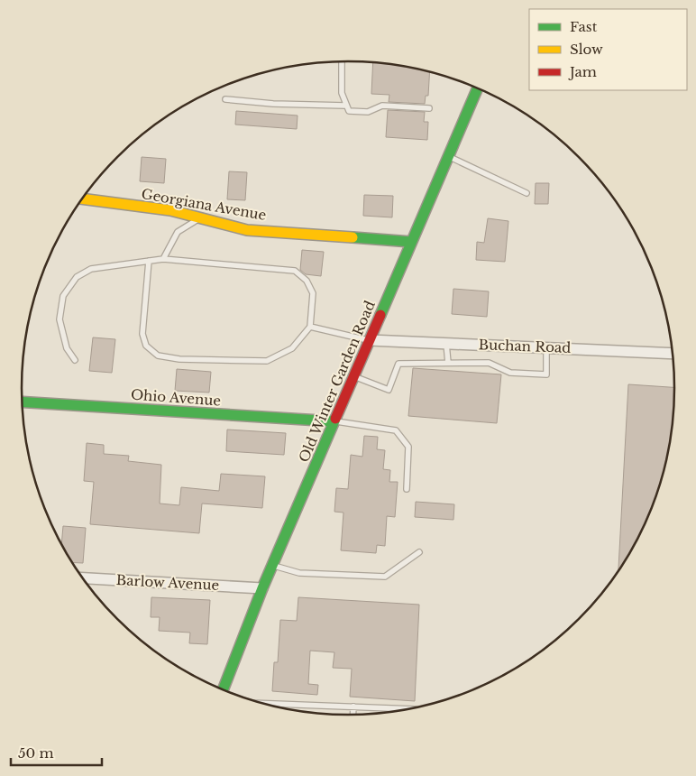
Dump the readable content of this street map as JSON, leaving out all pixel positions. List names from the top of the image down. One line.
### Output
{"streets":{"main road":["Georgiana Avenue","Old Winter Garden Road","Ohio Avenue"],"street":["Buchan Road","Barlow Avenue"]},"crossings":[["Georgiana Avenue","Old Winter Garden Road"],["Buchan Road","Old Winter Garden Road"],["Old Winter Garden Road","Ohio Avenue"],["Old Winter Garden Road","Barlow Avenue"]],"legend":["Fast","Slow","Jam"],"scale_bar":"50 m"}
